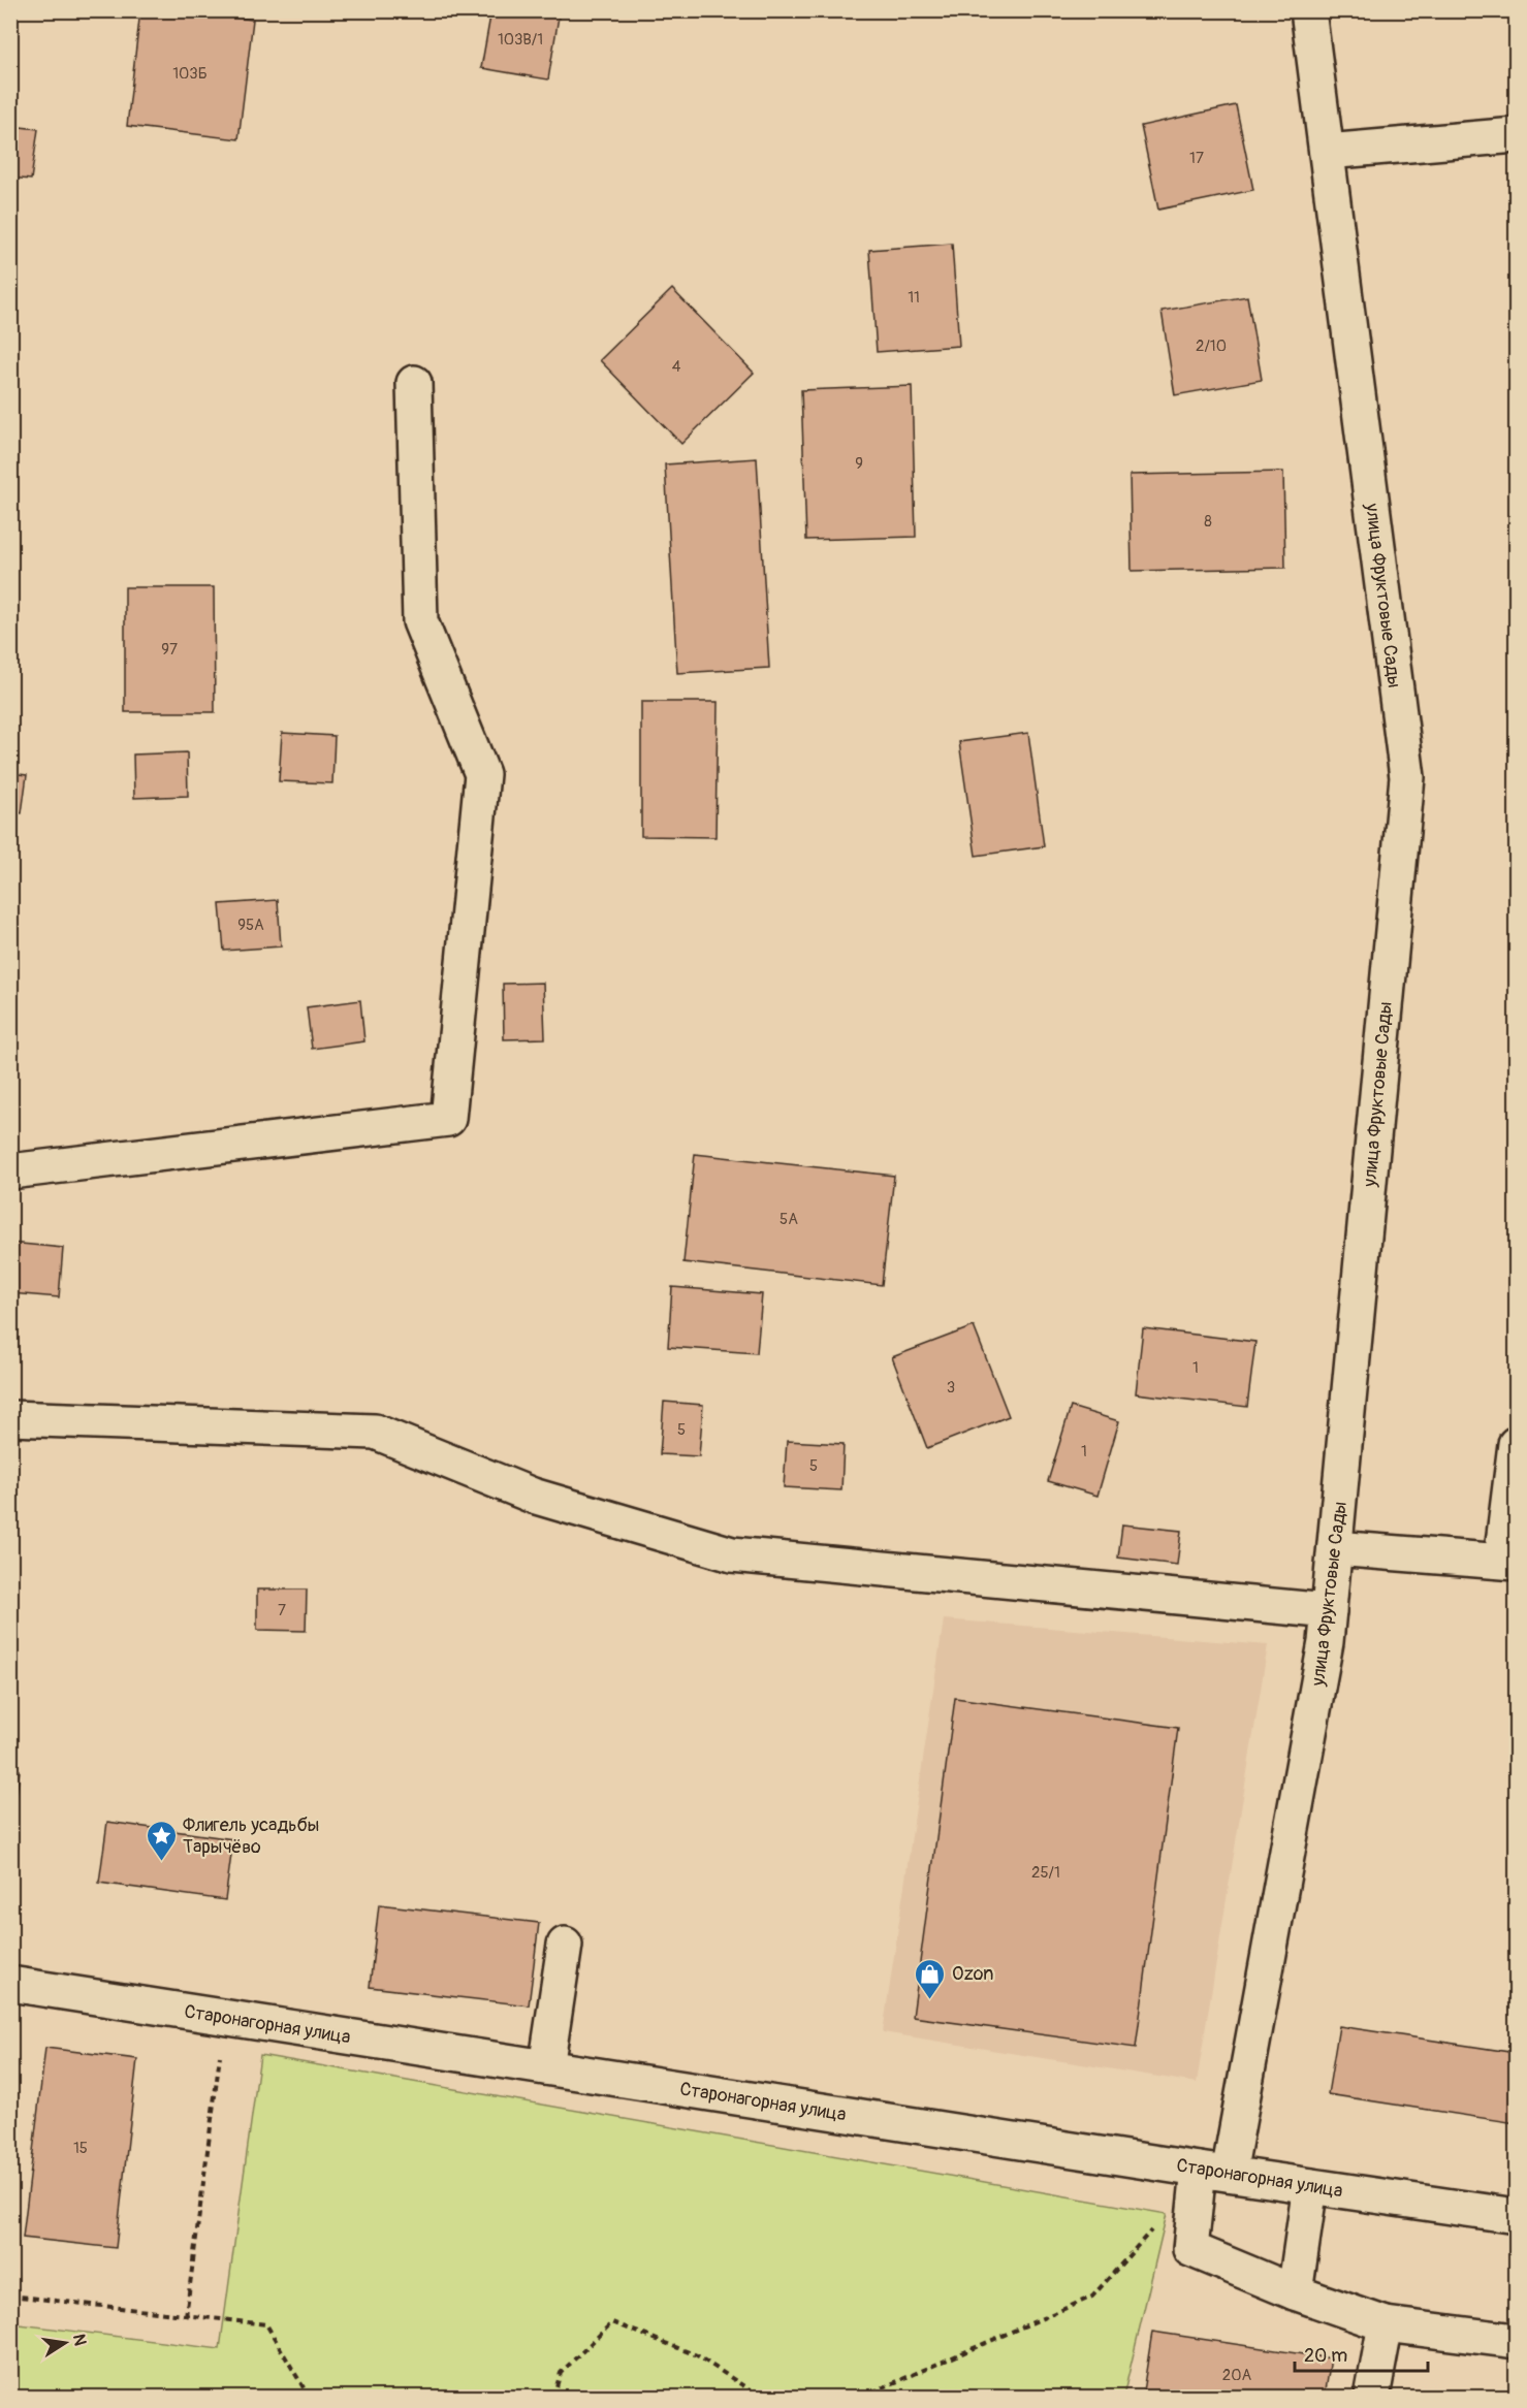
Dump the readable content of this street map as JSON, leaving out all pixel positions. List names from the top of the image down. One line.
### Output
{"streets":{"street":["улица Фруктовые Сады","Старонагорная улица"]},"crossings":[["улица Фруктовые Сады","Старонагорная улица"]],"places":{"place":["Флигель усадьбы Тарычёво"],"shop":["Ozon"]},"house_numbers":["103В/1","103Б","17","11","2/10","4","9","8","97","95А","5А","1","3","5","1","5","7","25/1","15","20А"],"scale_bar":"20 m","north":"right"}
